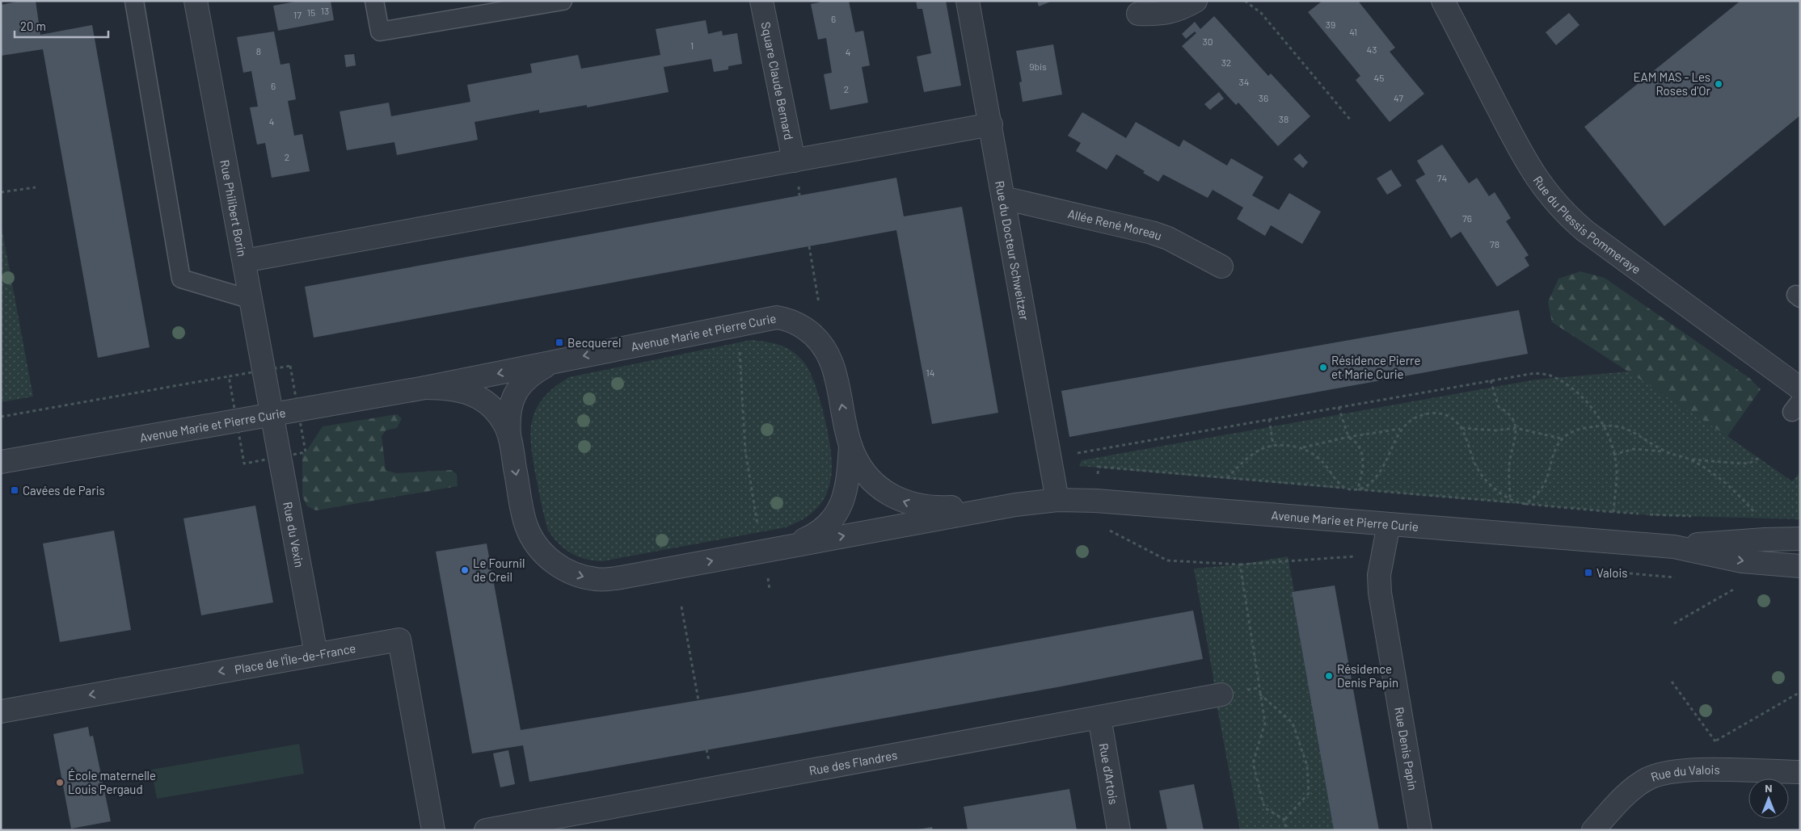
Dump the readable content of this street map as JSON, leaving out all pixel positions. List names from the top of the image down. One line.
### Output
{"streets":{"street":["Square Claude Bernard","Rue Philibert Borin","Rue du Plessis Pommeraye","Allée René Moreau","Rue du Docteur Schweitzer","Avenue Marie et Pierre Curie","Rue du Vexin","Place de l'Île-de-France","Rue Denis Papin","Rue des Flandres","Rue d'Artois","Rue du Valois"]},"crossings":[["Rue Philibert Borin","Avenue Marie et Pierre Curie"],["Rue Philibert Borin","Rue du Vexin"],["Allée René Moreau","Rue du Docteur Schweitzer"],["Rue du Docteur Schweitzer","Avenue Marie et Pierre Curie"],["Avenue Marie et Pierre Curie","Rue du Vexin"],["Avenue Marie et Pierre Curie","Rue Denis Papin"],["Rue du Vexin","Place de l'Île-de-France"],["Rue des Flandres","Rue d'Artois"]],"one_way":["Place de l'Île-de-France"],"places":{"other":["EAM MAS - Les Roses d'Or","Résidence Pierre et Marie Curie","Le Fournil de Creil","Résidence Denis Papin","École maternelle Louis Pergaud"],"transit":["Becquerel","Cavées de Paris","Valois"]},"house_numbers":["13","15","17","6","39","41","30","1","43","8","4","32","9bis","45","34","6","2","36","47","38","4","2","74","76","78","14"],"scale_bar":"20 m","north":"top"}
